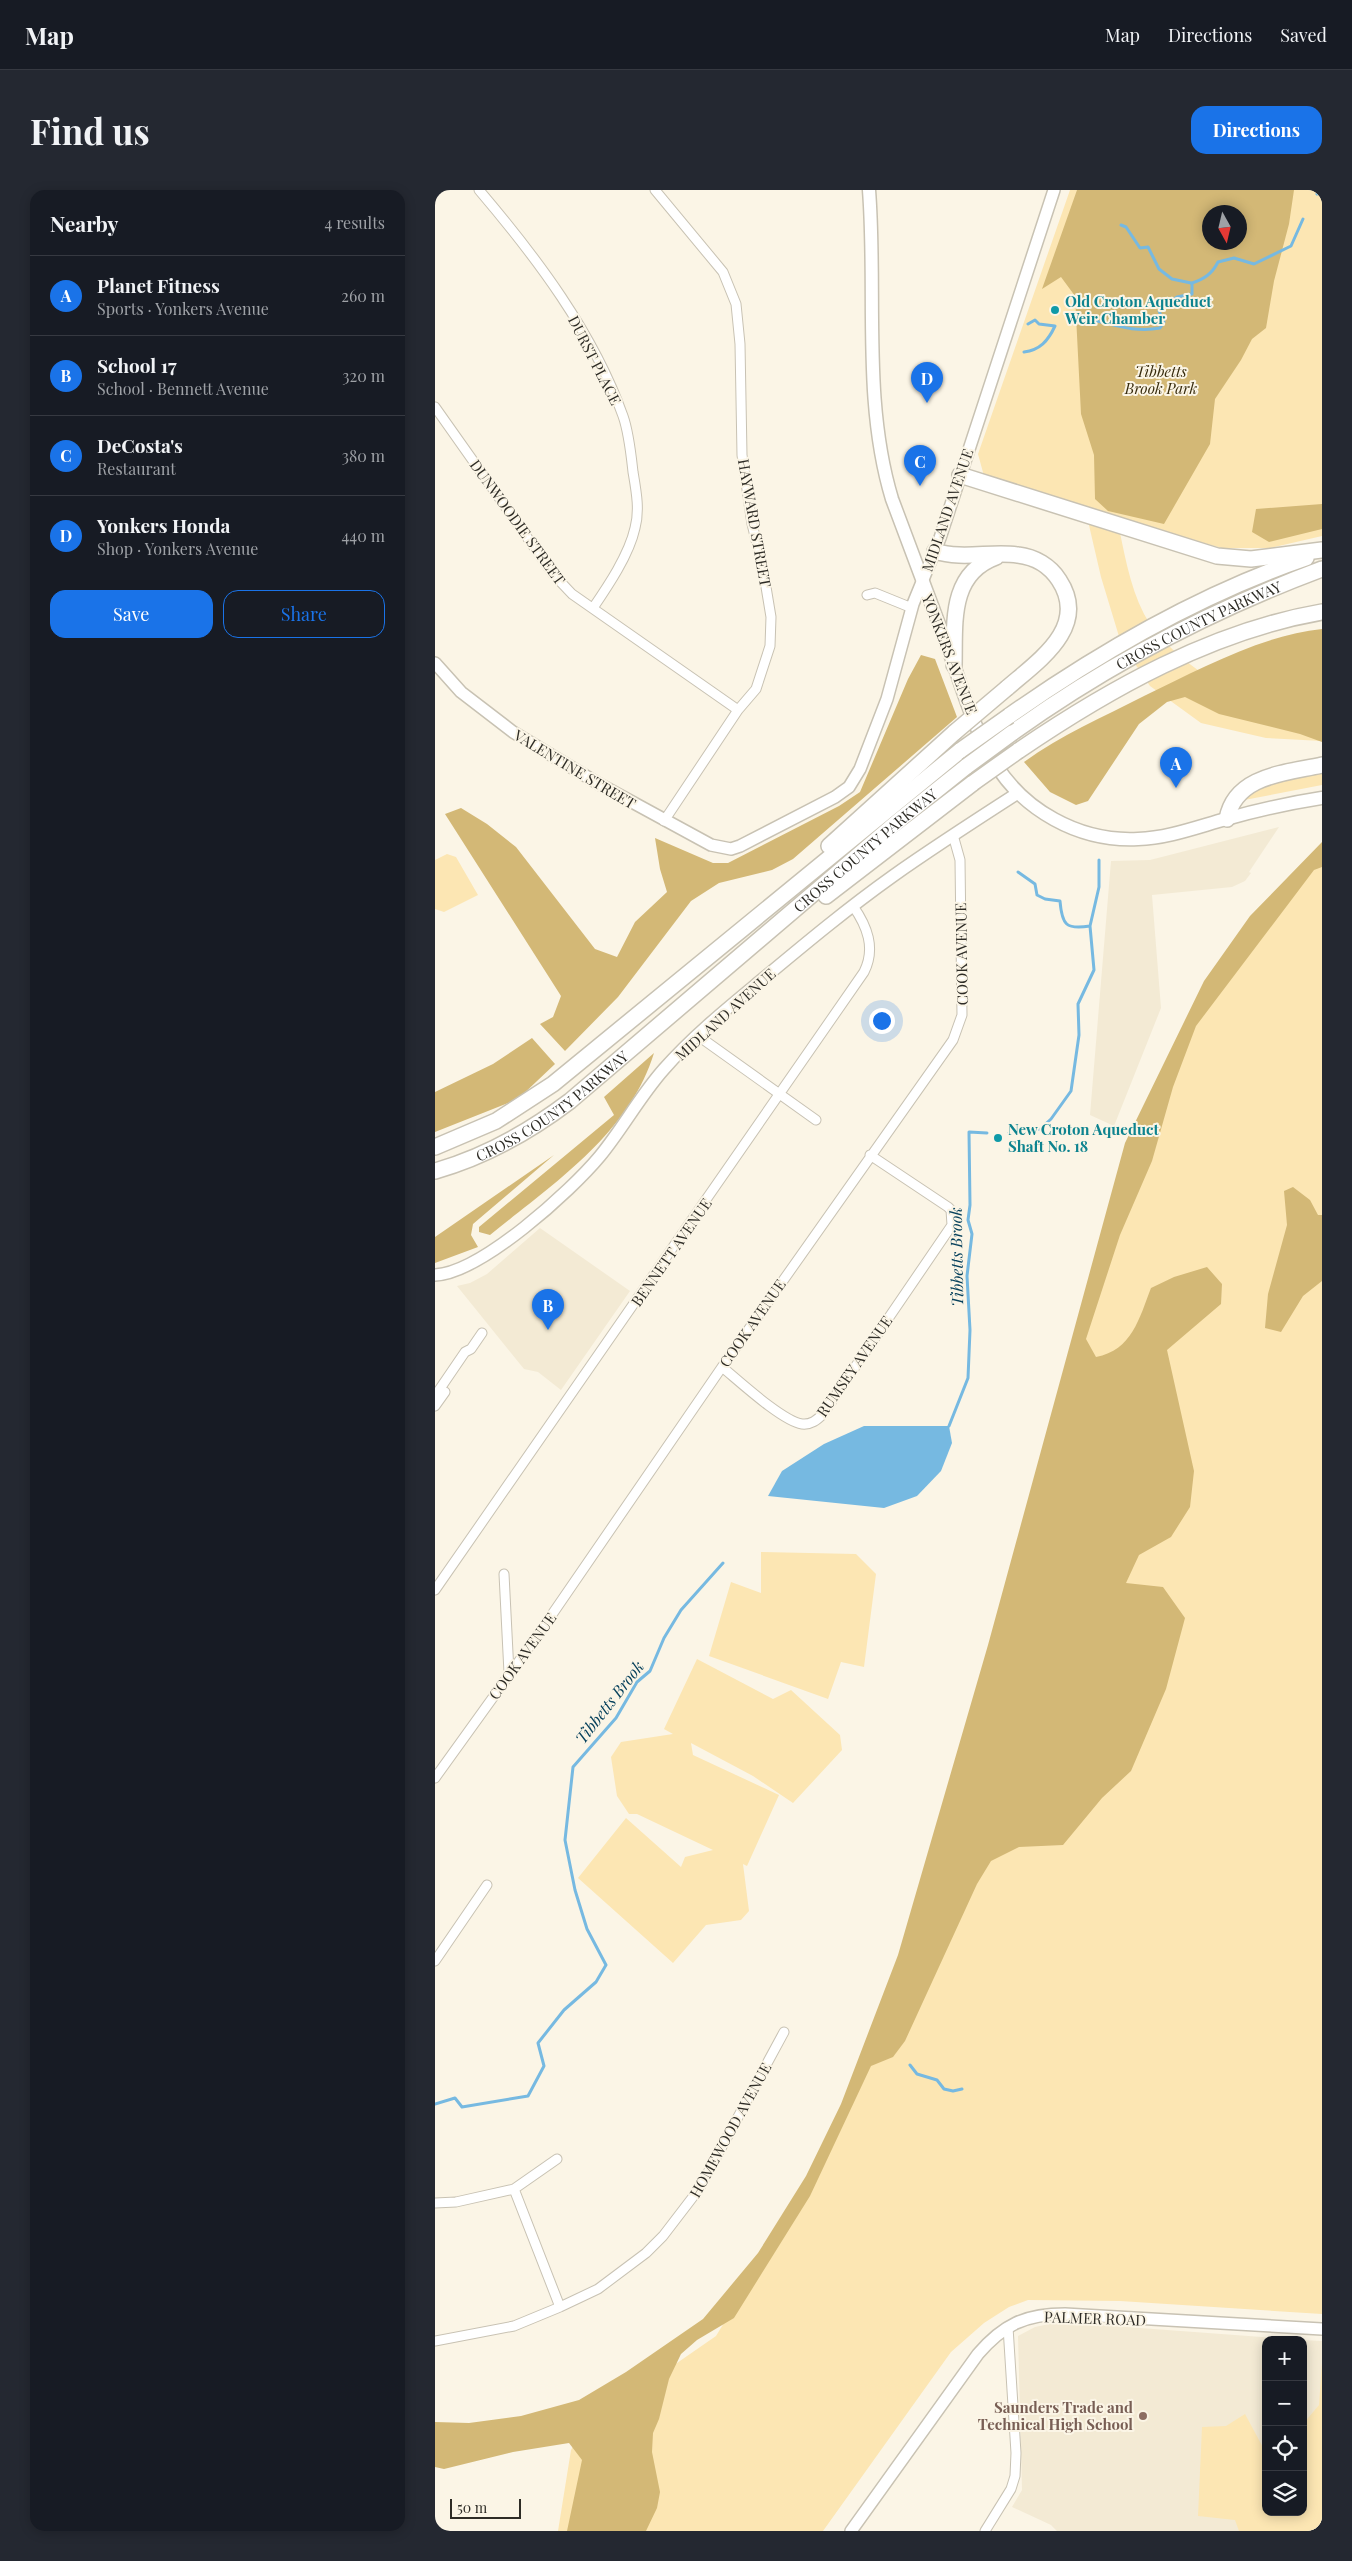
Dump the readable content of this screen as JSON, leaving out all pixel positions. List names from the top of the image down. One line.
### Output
{"streets":{"highway":["CROSS COUNTY PARKWAY"],"main road":["YONKERS AVENUE"],"street":["DURST PLACE","MIDLAND AVENUE","DUNWOODIE STREET","HAYWARD STREET","VALENTINE STREET","COOK AVENUE","BENNETT AVENUE","RUMSEY AVENUE","HOMEWOOD AVENUE","PALMER ROAD"]},"crossings":[["DURST PLACE","DUNWOODIE STREET"],["MIDLAND AVENUE","YONKERS AVENUE"],["MIDLAND AVENUE","VALENTINE STREET"],["MIDLAND AVENUE","COOK AVENUE"],["MIDLAND AVENUE","BENNETT AVENUE"],["DUNWOODIE STREET","HAYWARD STREET"],["HAYWARD STREET","VALENTINE STREET"],["COOK AVENUE","RUMSEY AVENUE"]],"water":["Tibbetts Brook"],"parks":["Tibbetts Brook Park"],"places":["Old Croton Aqueduct Weir Chamber","New Croton Aqueduct Shaft No. 18","Saunders Trade and Technical High School"],"scale_bar":"50 m","north":"bottom","page":{"header":"Map","nav":["Map","Directions","Saved"],"buttons":["Directions",["Save","Share"]],"title":"Find us","heading":["Nearby","4 results"],"list":[{"mark":"A","name":"Planet Fitness","note":"Sports · Yonkers Avenue","value":"260 m"},{"mark":"B","name":"School 17","note":"School · Bennett Avenue","value":"320 m"},{"mark":"C","name":"DeCosta's","note":"Restaurant","value":"380 m"},{"mark":"D","name":"Yonkers Honda","note":"Shop · Yonkers Avenue","value":"440 m"}],"pins":["D","C","A","B"],"map_buttons":["+","−"],"scale":"50 m"}}
